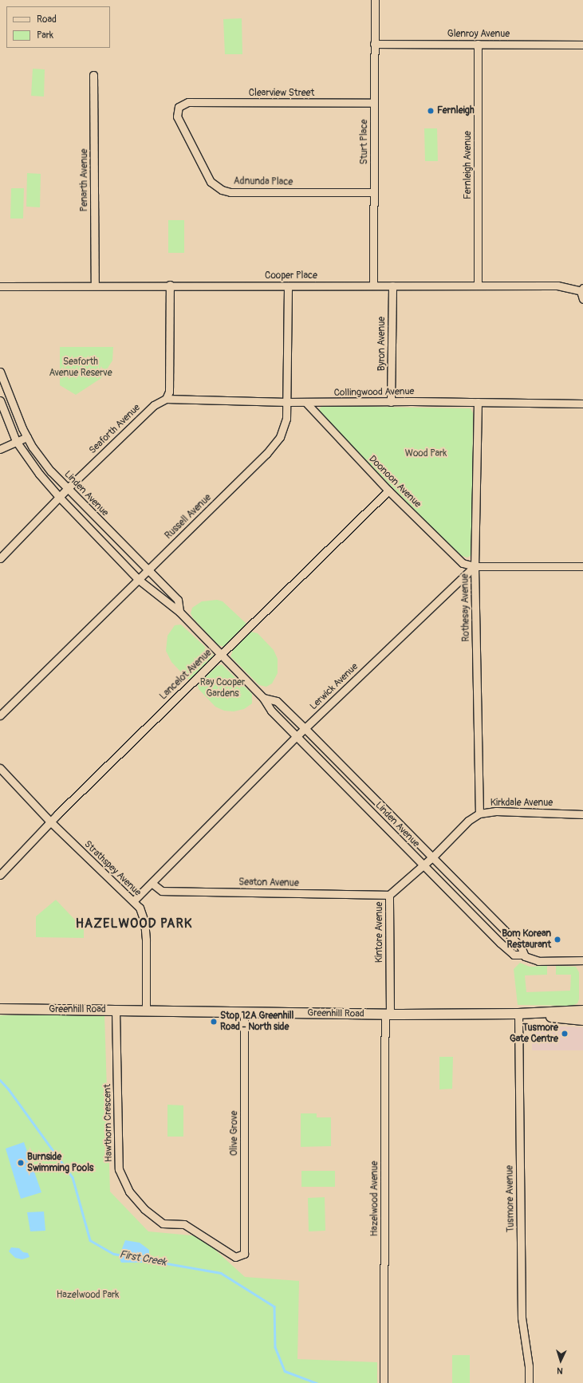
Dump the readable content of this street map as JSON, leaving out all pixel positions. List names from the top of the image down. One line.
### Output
{"streets":{"main road":["Greenhill Road"],"street":["Glenroy Avenue","Clearview Street","Sturt Place","Fernleigh Avenue","Penarth Avenue","Adnunda Place","Cooper Place","Byron Avenue","Collingwood Avenue","Seaforth Avenue","Doonoon Avenue","Linden Avenue","Russell Avenue","Rothesay Avenue","Lancelot Avenue","Lerwick Avenue","Kirkdale Avenue","Strathspey Avenue","Seaton Avenue","Kintore Avenue","Hawthorn Crescent","Olive Grove","Hazelwood Avenue","Tusmore Avenue"]},"crossings":[["Glenroy Avenue","Sturt Place"],["Glenroy Avenue","Fernleigh Avenue"],["Clearview Street","Sturt Place"],["Clearview Street","Adnunda Place"],["Sturt Place","Adnunda Place"],["Sturt Place","Cooper Place"],["Fernleigh Avenue","Cooper Place"],["Penarth Avenue","Cooper Place"],["Cooper Place","Byron Avenue"],["Cooper Place","Russell Avenue"],["Byron Avenue","Collingwood Avenue"],["Collingwood Avenue","Seaforth Avenue"],["Collingwood Avenue","Doonoon Avenue"],["Collingwood Avenue","Russell Avenue"],["Collingwood Avenue","Rothesay Avenue"],["Seaforth Avenue","Linden Avenue"],["Doonoon Avenue","Rothesay Avenue"],["Doonoon Avenue","Lancelot Avenue"],["Doonoon Avenue","Lerwick Avenue"],["Linden Avenue","Russell Avenue"],["Linden Avenue","Lancelot Avenue"],["Linden Avenue","Lerwick Avenue"],["Linden Avenue","Kirkdale Avenue"],["Linden Avenue","Kintore Avenue"],["Rothesay Avenue","Lerwick Avenue"],["Rothesay Avenue","Kirkdale Avenue"],["Lancelot Avenue","Strathspey Avenue"],["Lerwick Avenue","Strathspey Avenue"],["Lerwick Avenue","Seaton Avenue"],["Kirkdale Avenue","Kintore Avenue"],["Strathspey Avenue","Greenhill Road"],["Seaton Avenue","Kintore Avenue"],["Kintore Avenue","Greenhill Road"],["Kintore Avenue","Hazelwood Avenue"],["Greenhill Road","Hawthorn Crescent"],["Greenhill Road","Olive Grove"],["Greenhill Road","Hazelwood Avenue"],["Greenhill Road","Tusmore Avenue"],["Hawthorn Crescent","Olive Grove"]],"districts":["HAZELWOOD PARK"],"water":["First Creek"],"parks":["Seaforth Avenue Reserve","Wood Park","Ray Cooper Gardens","Hazelwood Park"],"places":["Fernleigh","Bom Korean Restaurant","Stop 12A Greenhill Road - North side","Tusmore Gate Centre","Burnside Swimming Pools"],"legend":["Road","Park"],"north":"bottom"}
